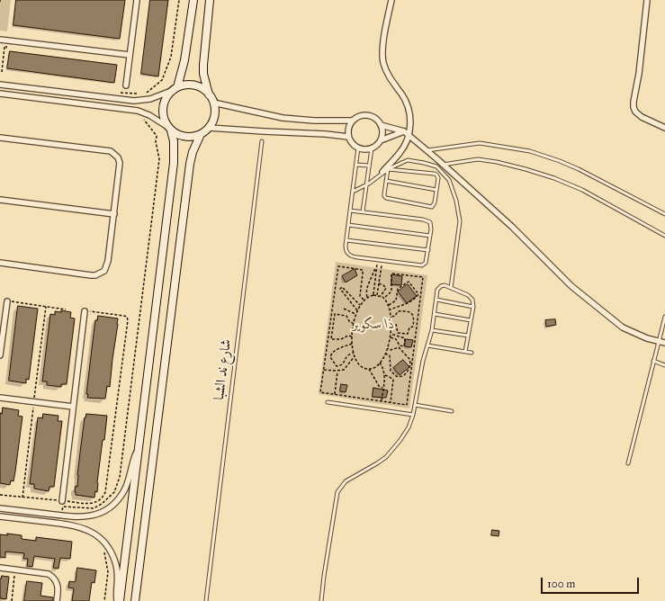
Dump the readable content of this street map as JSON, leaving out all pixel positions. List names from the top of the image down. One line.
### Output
{"streets":{"lane":["شارع ند الشبا"]},"parks":["ذا سكوير"],"scale_bar":"100 m"}
